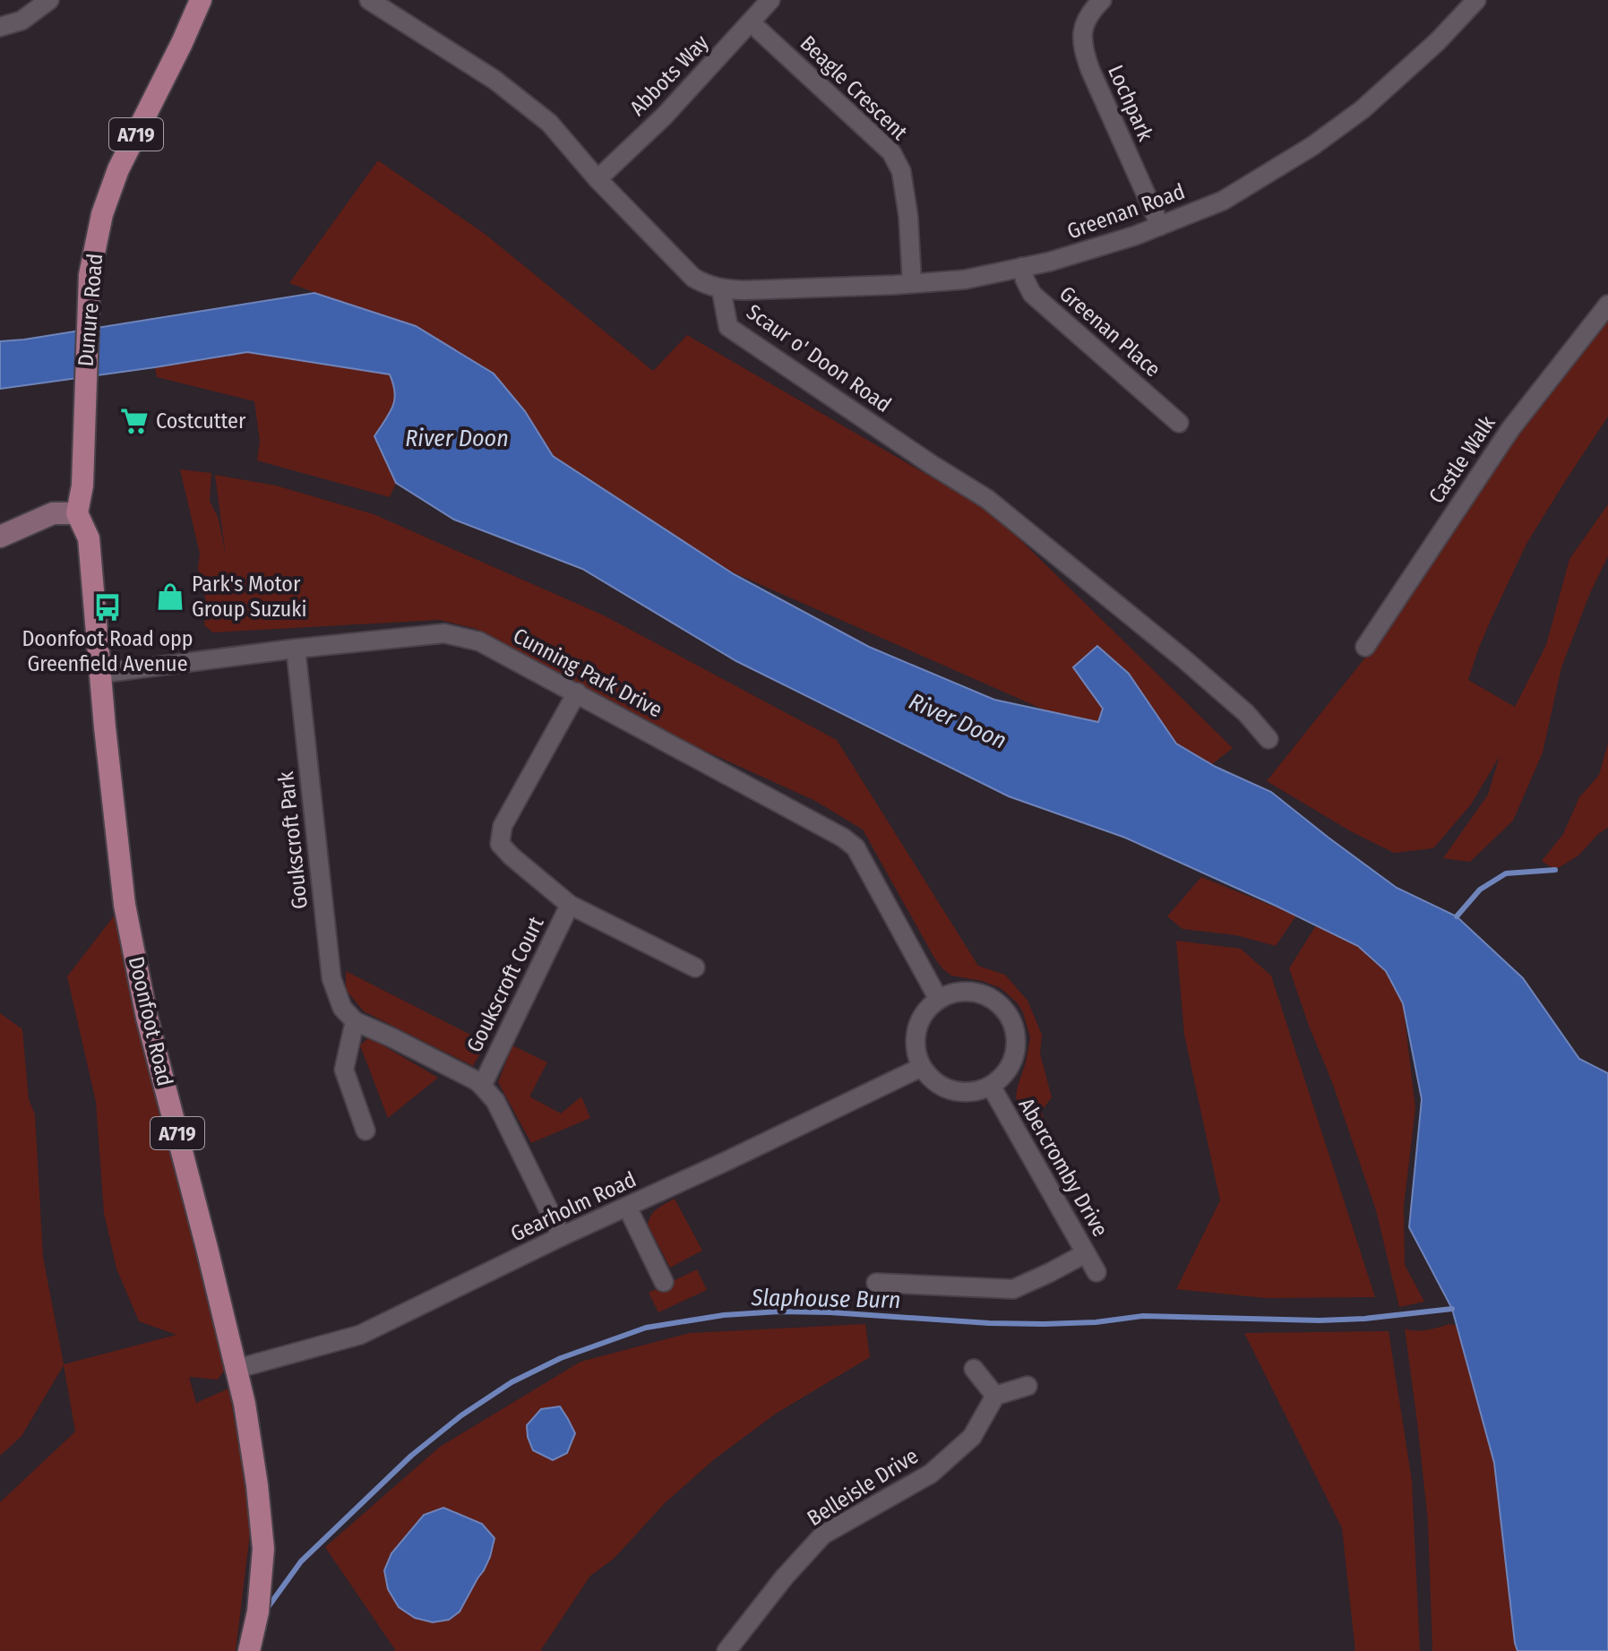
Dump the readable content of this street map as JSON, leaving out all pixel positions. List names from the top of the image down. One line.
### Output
{"streets":{"main road":["A719","Dunure Road","Doonfoot Road"],"street":["Abbots Way","Beagle Crescent","Lochpark","Greenan Road","Greenan Place","Scaur o' Doon Road","Castle Walk","Cunning Park Drive","Goukscroft Park","Goukscroft Court","Abercromby Drive","Gearholm Road","Belleisle Drive"]},"crossings":[["Abbots Way","Beagle Crescent"],["Beagle Crescent","Greenan Road"],["Lochpark","Greenan Road"],["Greenan Road","Greenan Place"],["Greenan Road","Scaur o' Doon Road"],["Dunure Road","Doonfoot Road"],["Cunning Park Drive","Goukscroft Park"],["Cunning Park Drive","Doonfoot Road"],["Cunning Park Drive","Abercromby Drive"],["Cunning Park Drive","Gearholm Road"],["Doonfoot Road","Gearholm Road"],["Abercromby Drive","Gearholm Road"]],"water":["River Doon","Slaphouse Burn"],"places":{"supermarket":["Costcutter"],"shop":["Park's Motor Group Suzuki"],"bus stop":["Doonfoot Road opp Greenfield Avenue"]}}
